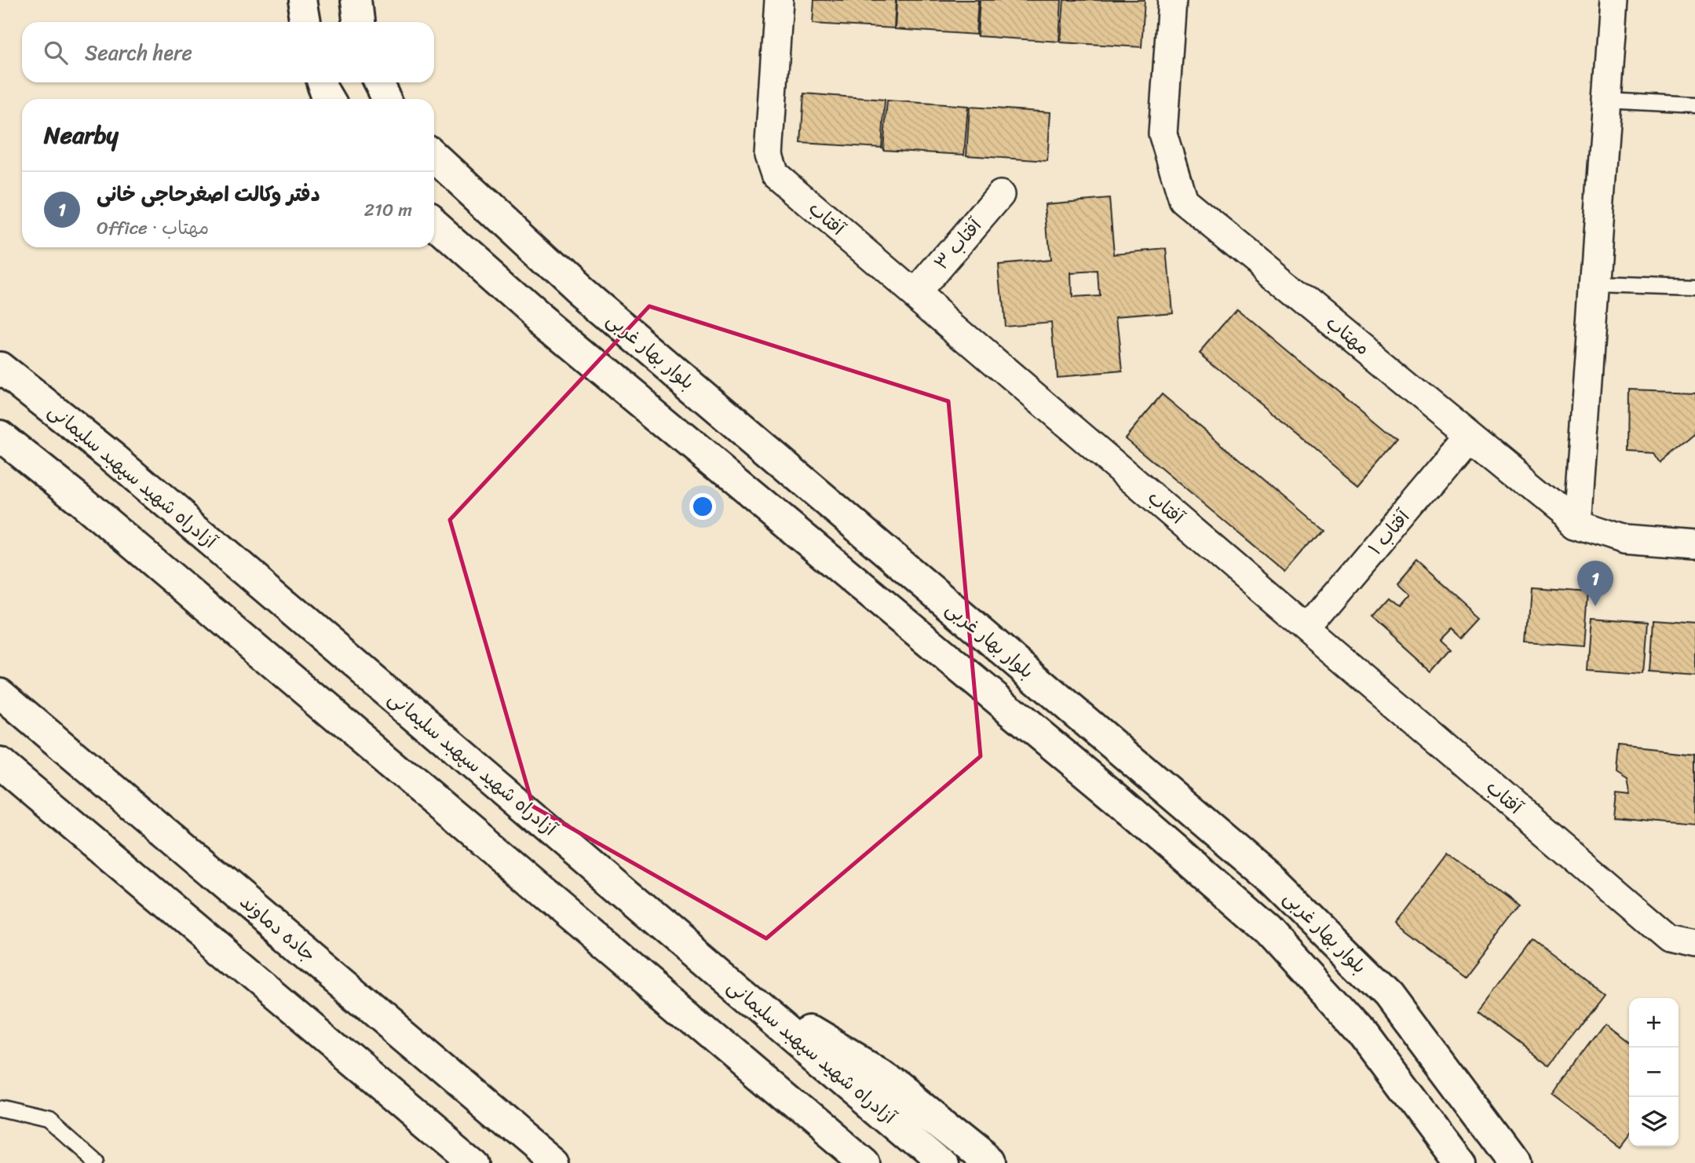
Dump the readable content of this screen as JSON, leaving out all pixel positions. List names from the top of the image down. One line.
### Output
{"streets":{"main road":["بلوار بهار غربی","آزادراه شهید سپهبد سلیمانی","جاده دماوند"],"street":["آفتاب","آفتاب ۳","مهتاب","آفتاب ۱"]},"crossings":[["آفتاب","آفتاب ۳"],["آفتاب","آفتاب ۱"],["مهتاب","آفتاب ۱"]],"page":{"search":"Search here","heading":"Nearby","list":[{"mark":"1","name":"دفتر وکالت اصغرحاجی خانی","note":"Office · مهتاب","value":"210 m"}],"pins":"1","map_buttons":["+","−"]}}
